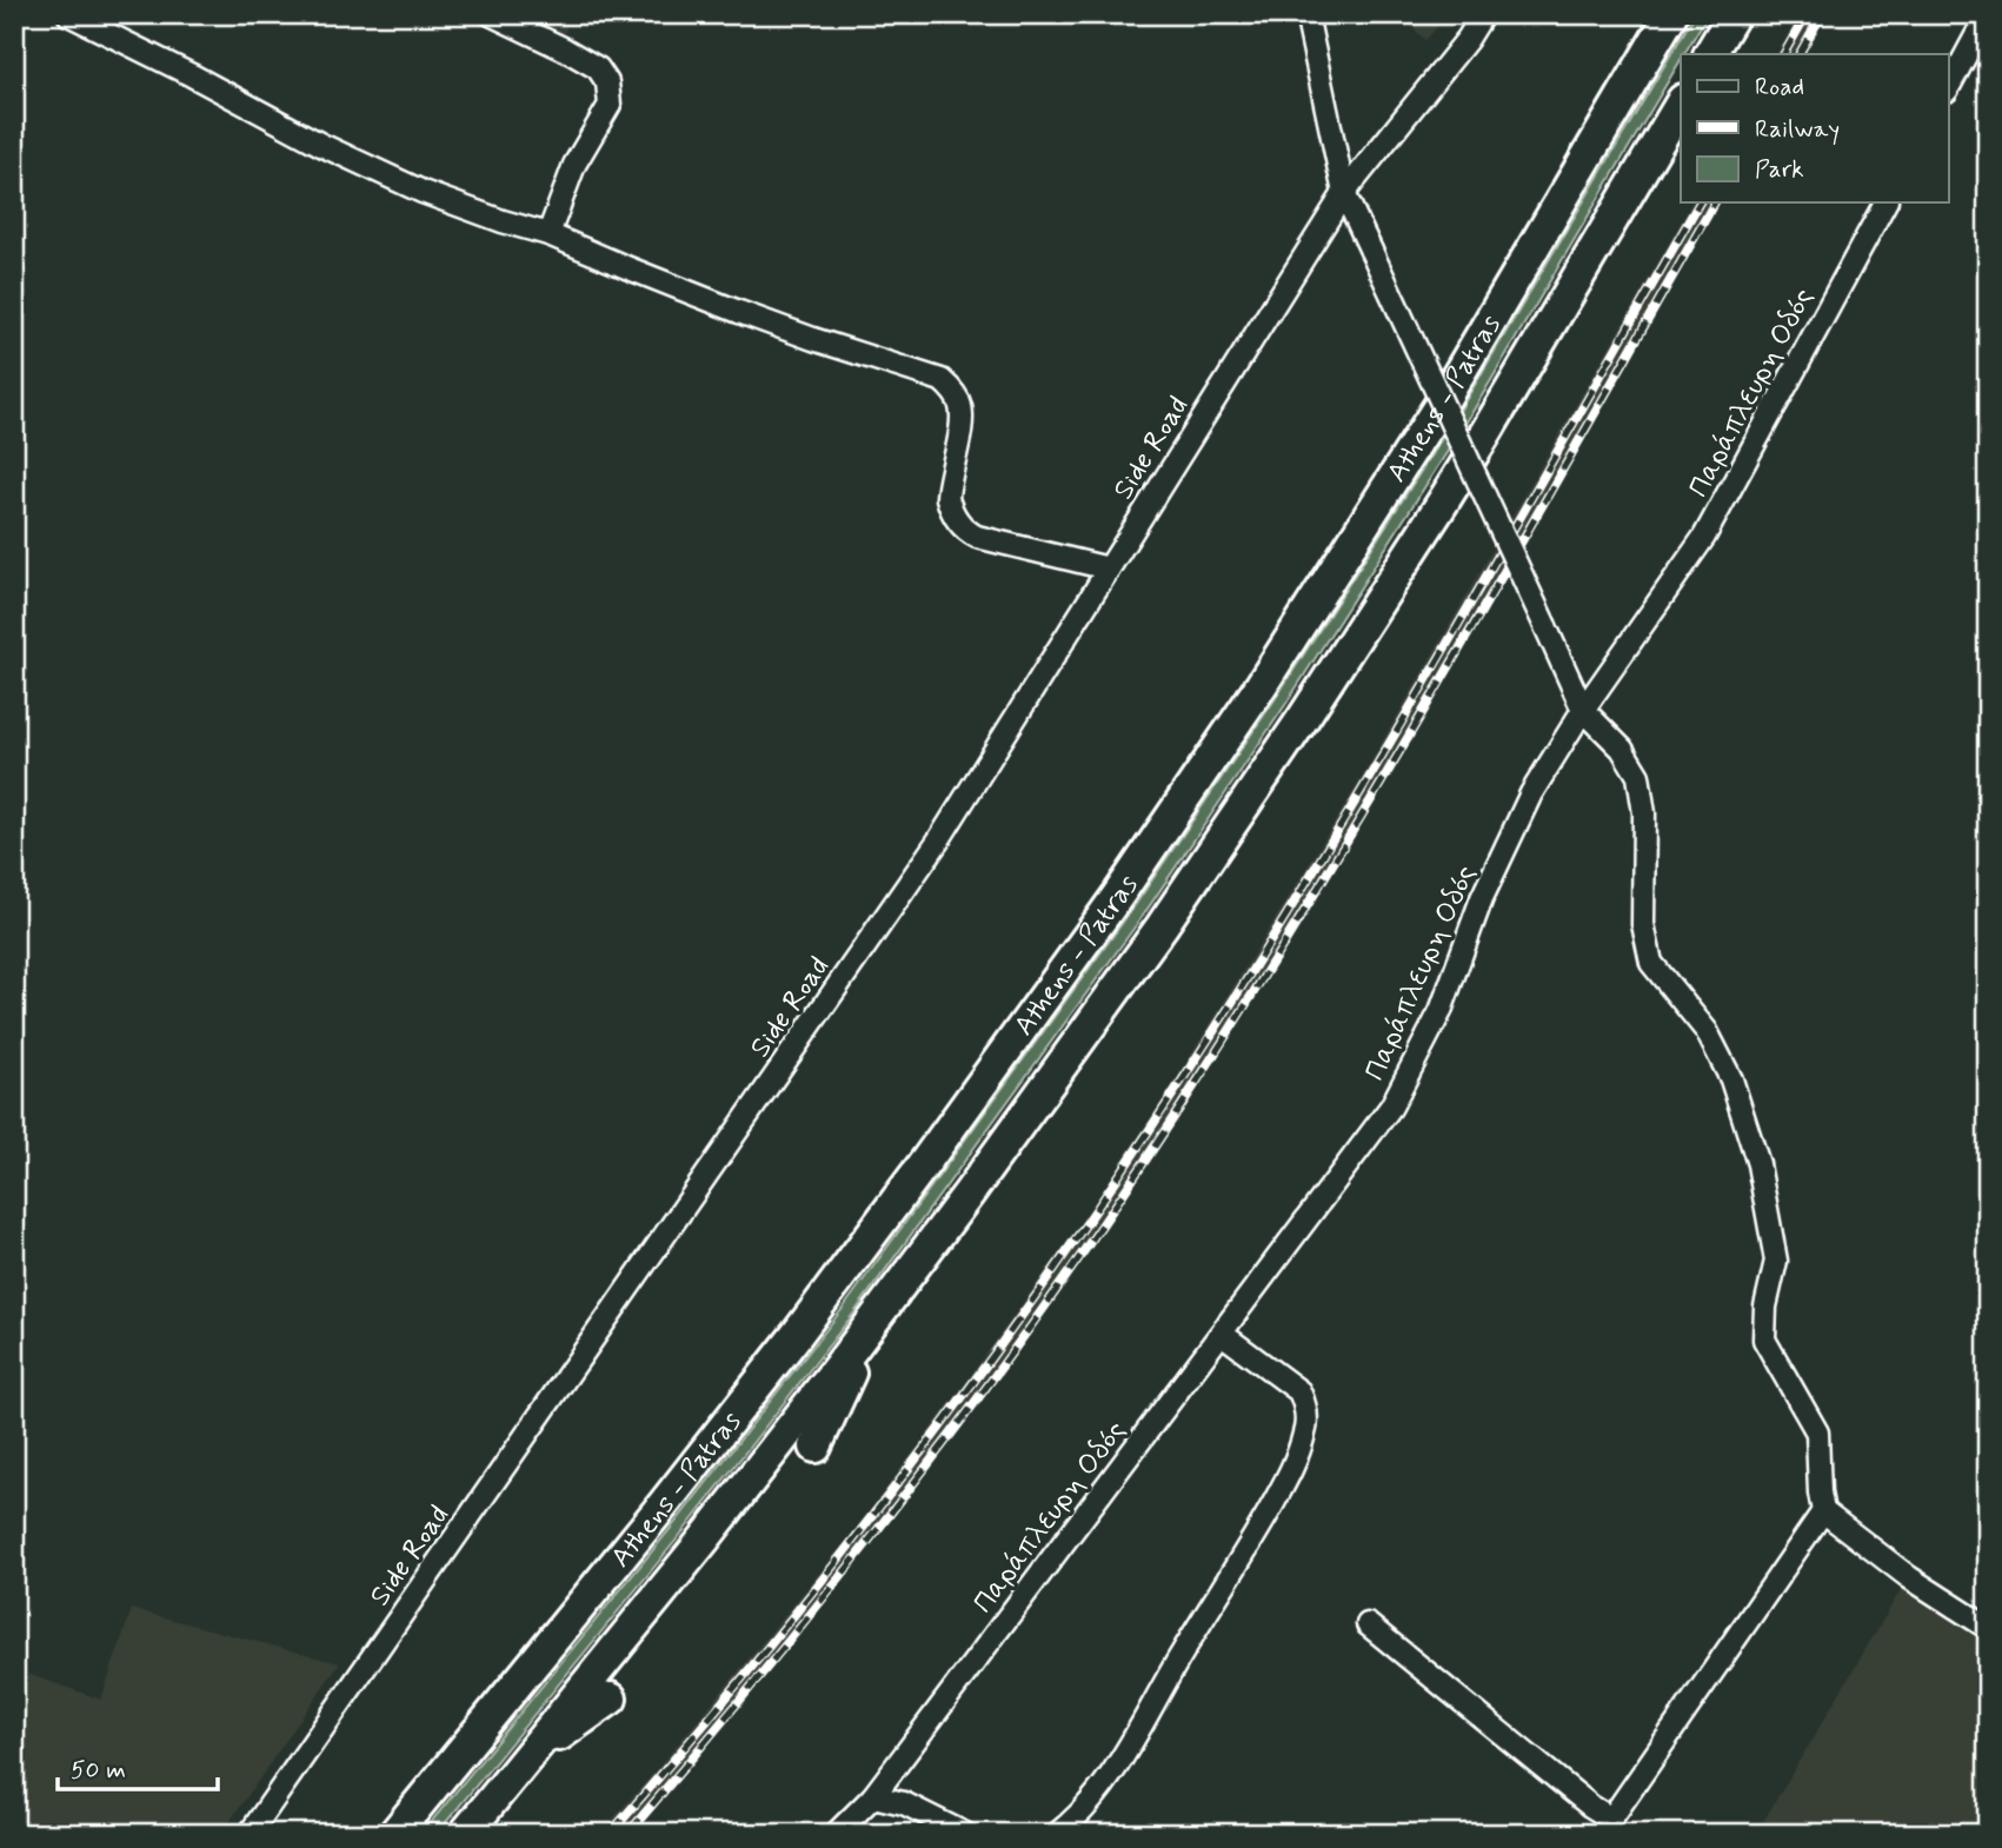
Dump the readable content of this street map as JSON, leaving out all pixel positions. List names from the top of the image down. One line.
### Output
{"streets":{"highway":["Athens - Patras"],"street":["Παράπλευρη Οδός","Side Road"]},"legend":["Road","Railway","Park"],"scale_bar":"50 m"}
